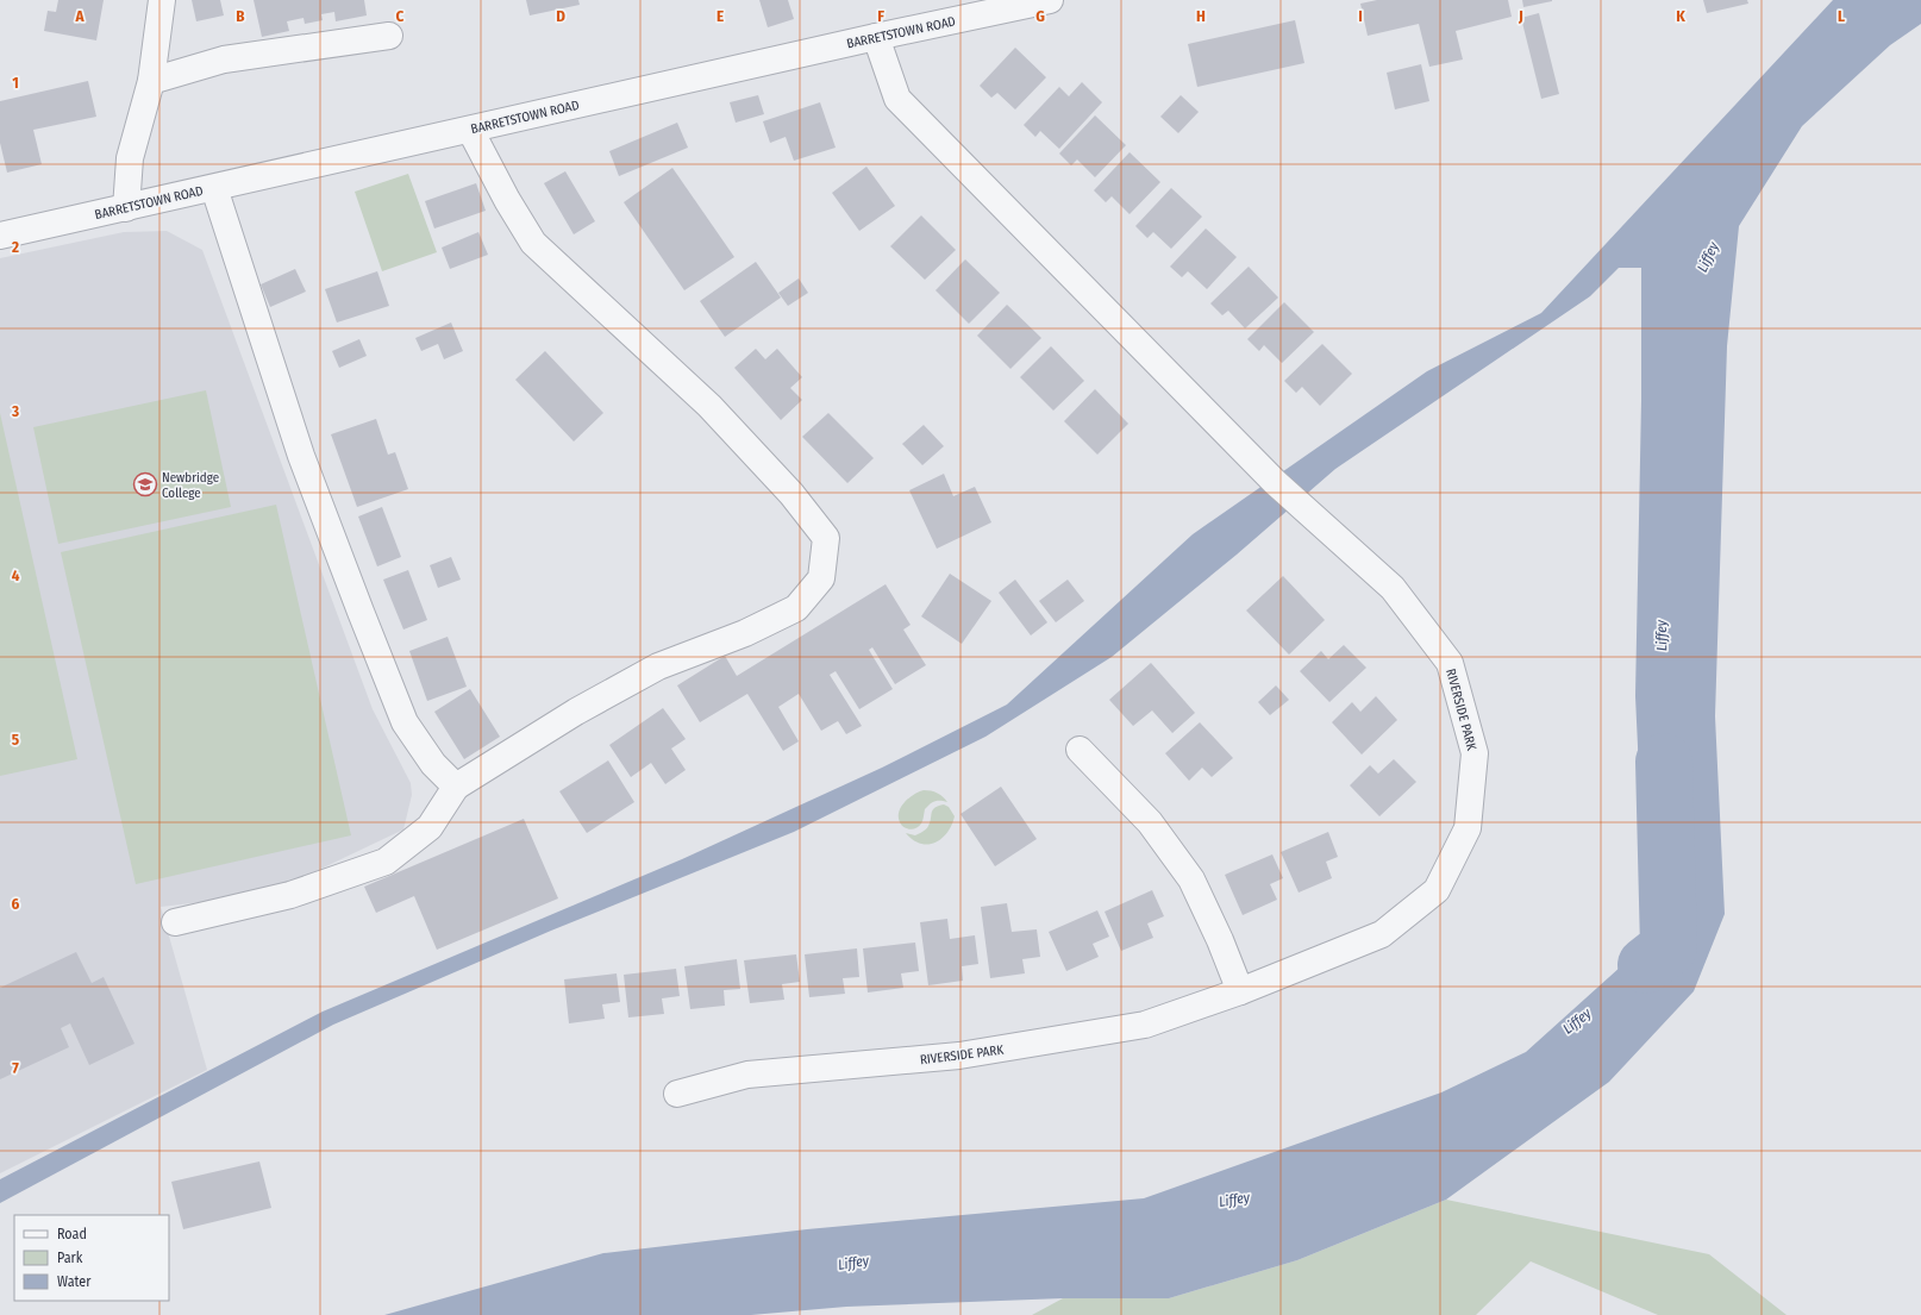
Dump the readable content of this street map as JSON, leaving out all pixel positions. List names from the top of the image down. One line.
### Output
{"streets":{"street":["BARRETSTOWN ROAD","RIVERSIDE PARK"]},"crossings":[["BARRETSTOWN ROAD","RIVERSIDE PARK"]],"water":["Liffey"],"places":{"school or university":["Newbridge College"]},"legend":["Road","Park","Water"],"grid":{"columns":["A","B","C","D","E","F","G","H","I","J","K","L"],"rows":["1","2","3","4","5","6","7"]}}
